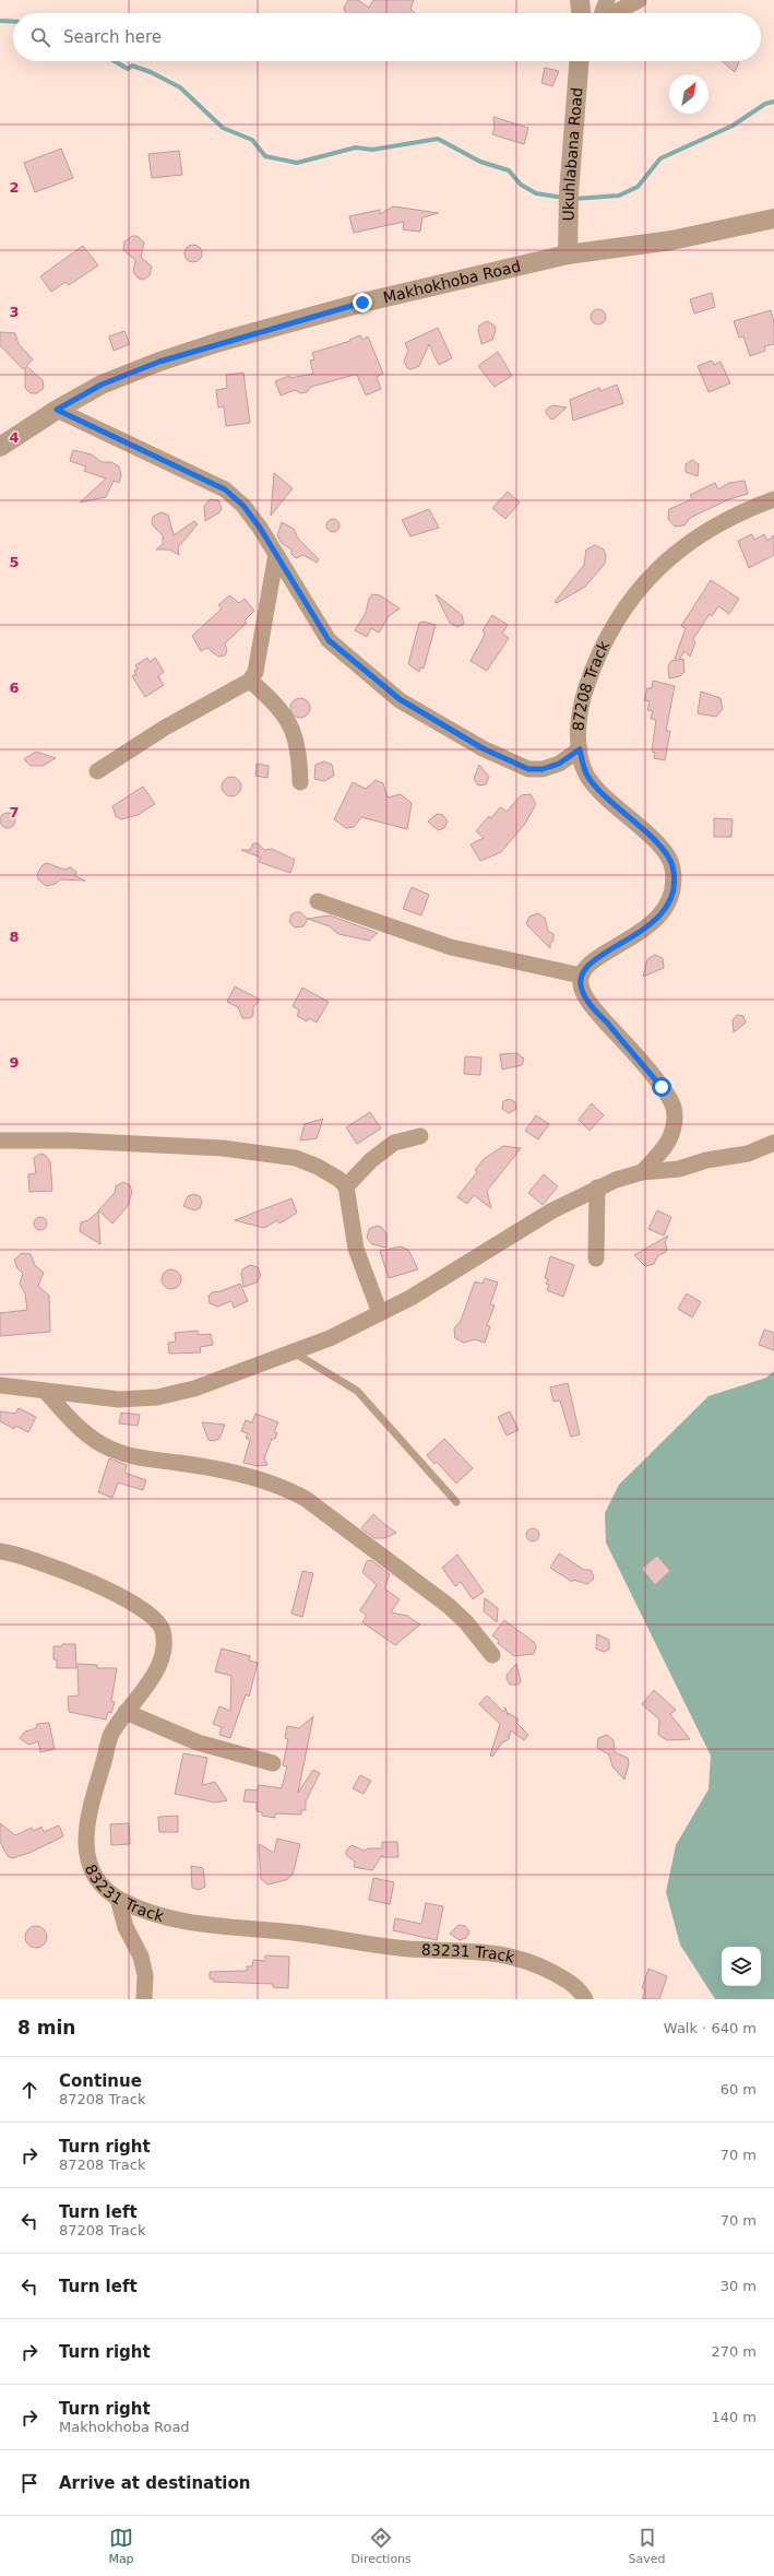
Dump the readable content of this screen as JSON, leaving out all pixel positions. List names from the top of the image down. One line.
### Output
{"streets":{"street":["Ukuhlabana Road","Makhokhoba Road","87208 Track","83231 Track"]},"crossings":[["Ukuhlabana Road","Makhokhoba Road"]],"north":"top right","page":{"search":"Search here","heading":["8 min","Walk · 640 m"],"list":[["Continue","87208 Track","60 m"],["Turn right","87208 Track","70 m"],["Turn left","87208 Track","70 m"],["Turn left","30 m"],["Turn right","270 m"],["Turn right","Makhokhoba Road","140 m"],"Arrive at destination"],"nav":["Map","Directions","Saved"]},"grid":{"rows":["2","3","4","5","6","7","8","9"]}}
